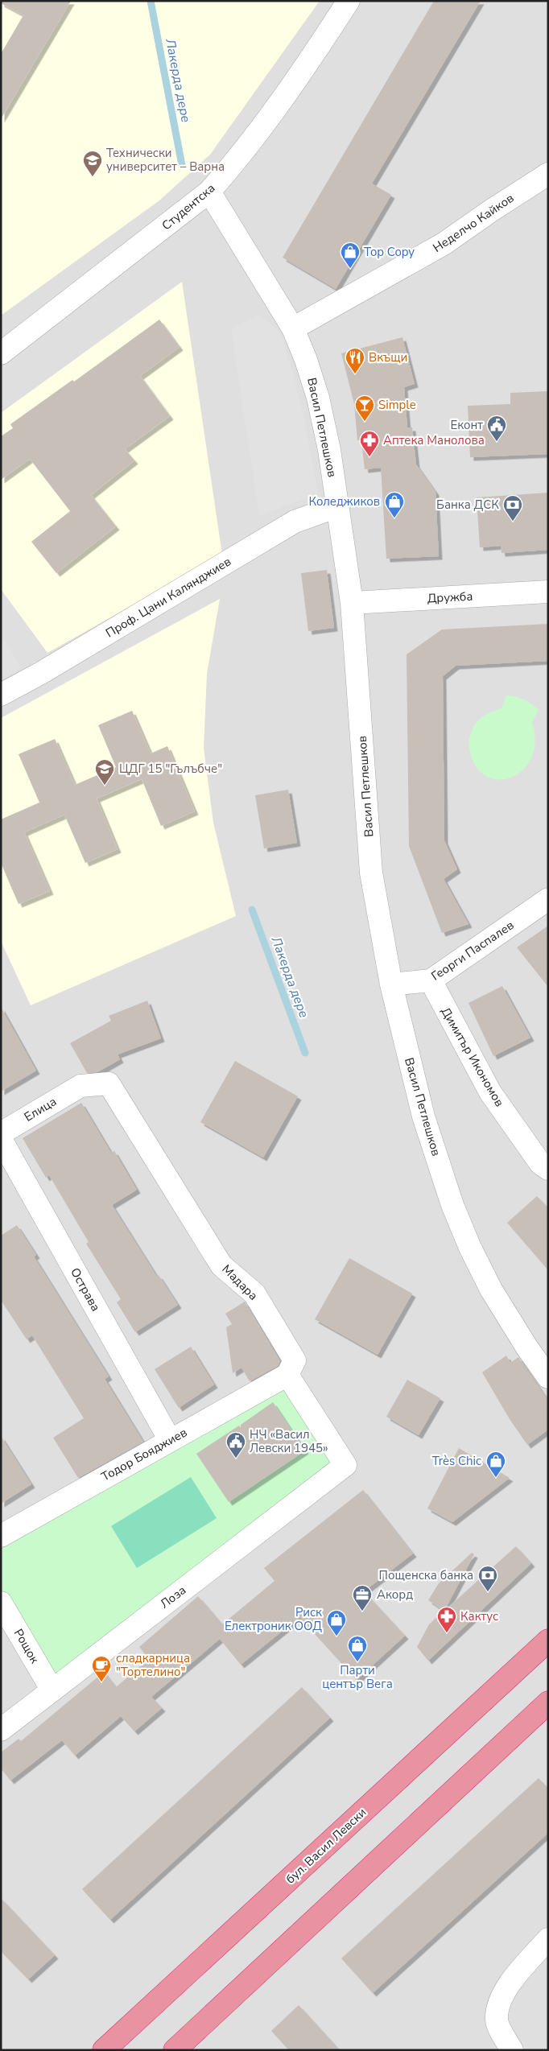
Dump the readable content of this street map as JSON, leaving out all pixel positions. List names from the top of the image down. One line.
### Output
{"streets":{"highway":["бул. Васил Левски"],"street":["Студентска","Неделчо Кайков","Васил Петлешков","Проф. Цани Калянджиев","Дружба","Георги Паспалев","Димитър Икономов","Елица","Мадара","Острава","Тодор Бояджиев","Лоза","Рощок"]},"crossings":[["Студентска","Васил Петлешков"],["Неделчо Кайков","Васил Петлешков"],["Васил Петлешков","Проф. Цани Калянджиев"],["Васил Петлешков","Дружба"],["Васил Петлешков","Георги Паспалев"],["Георги Паспалев","Димитър Икономов"],["Елица","Мадара"],["Мадара","Тодор Бояджиев"],["Мадара","Лоза"],["Острава","Тодор Бояджиев"],["Тодор Бояджиев","Лоза"],["Лоза","Рощок"]],"water":["Лакерда дере"],"places":{"school or university":["Технически университет – Варна","ЦДГ 15 \"Гълъбче\""],"shop":["Top Copy","Коледжиков","Très Chic","Риск Електроник ООД","Парти център Вега"],"restaurant":["Вкъщи"],"bar":["Simple"],"public building":["Еконт","НЧ «Васил Левски 1945»"],"pharmacy":["Аптека Манолова","Кактус"],"bank":["Банка ДСК","Пощенска банка"],"office":["Акорд"],"cafe":["сладкарница \"Тортелино\""]}}
